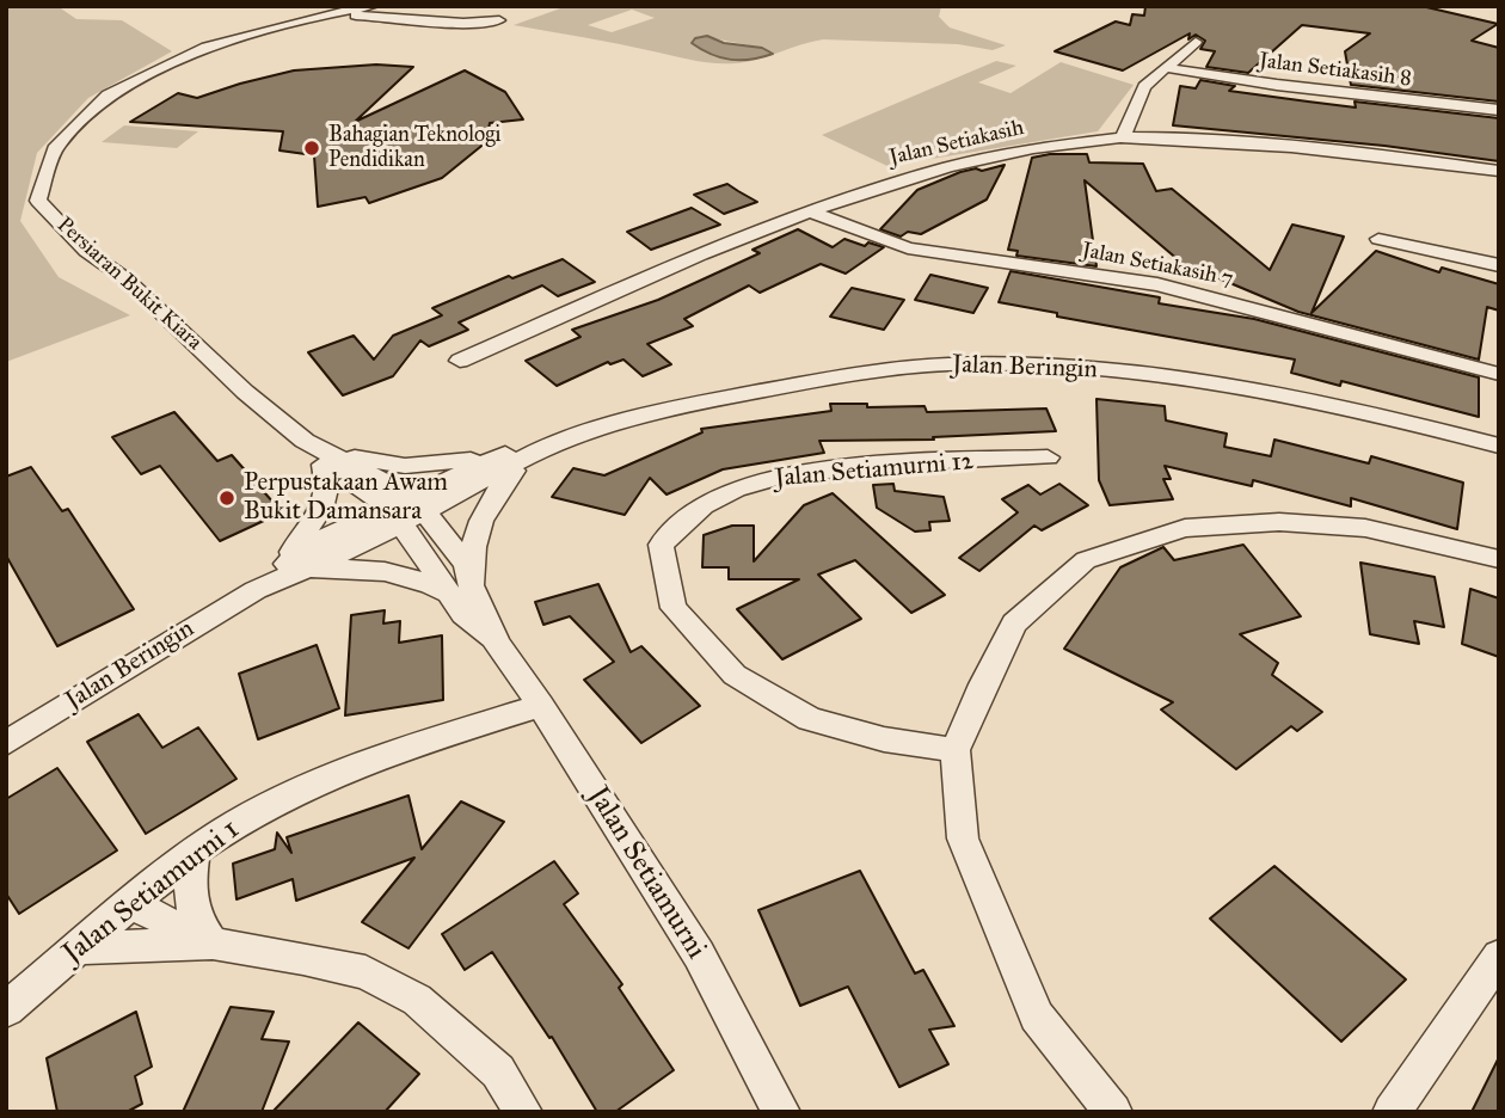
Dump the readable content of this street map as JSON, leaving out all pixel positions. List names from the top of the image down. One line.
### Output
{"streets":{"street":["Jalan Setiakasih 8","Jalan Setiakasih","Jalan Setiakasih 7","Persiaran Bukit Kiara","Jalan Beringin","Jalan Setiamurni 12","Jalan Setiamurni","Jalan Setiamurni 1"]},"crossings":[["Jalan Setiakasih","Jalan Setiakasih 7"],["Persiaran Bukit Kiara","Jalan Beringin"],["Persiaran Bukit Kiara","Jalan Setiamurni"],["Jalan Beringin","Jalan Setiamurni"],["Jalan Setiamurni","Jalan Setiamurni 1"]],"places":["Bahagian Teknologi Pendidikan","Perpustakaan Awam Bukit Damansara"]}
